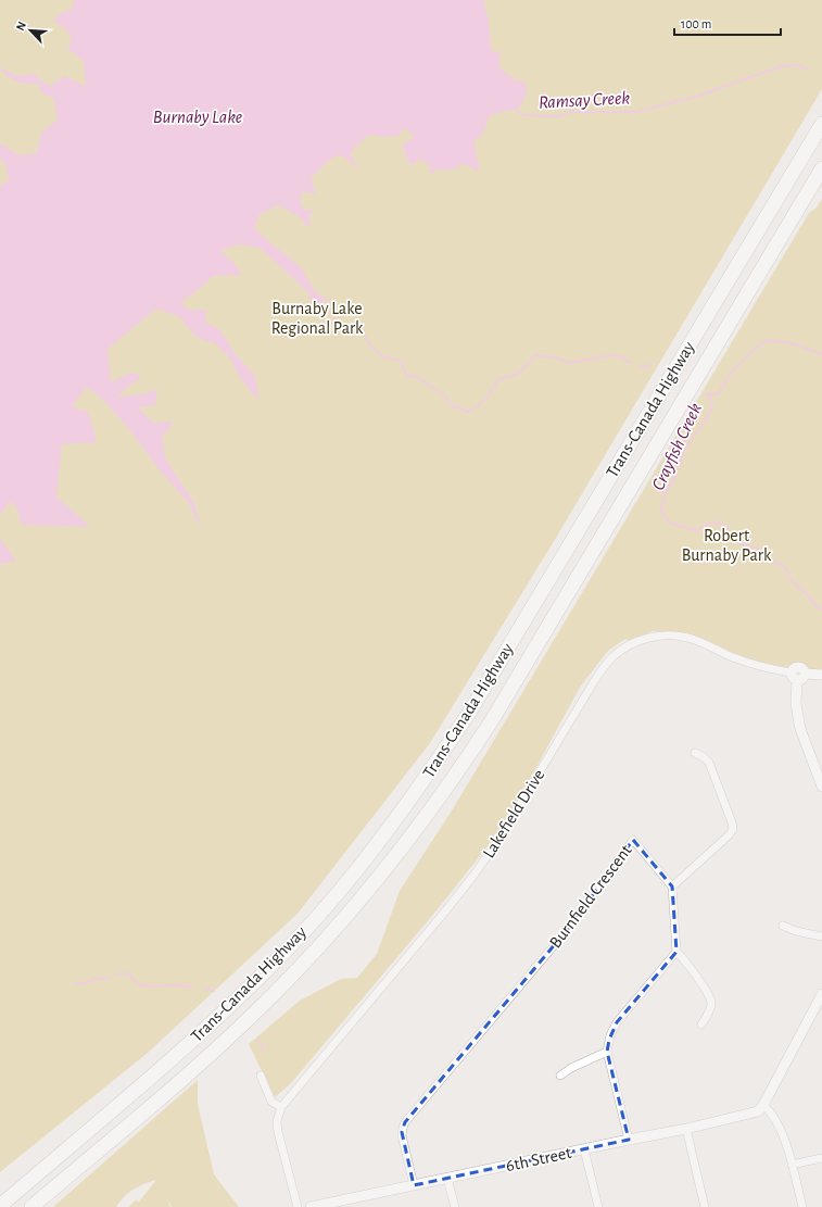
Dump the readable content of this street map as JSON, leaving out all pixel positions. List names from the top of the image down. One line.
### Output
{"streets":{"highway":["Trans-Canada Highway"],"street":["Lakefield Drive","Burnfield Crescent","6th Street"]},"crossings":[["Burnfield Crescent","6th Street"]],"water":["Ramsay Creek","Burnaby Lake","Crayfish Creek"],"parks":["Burnaby Lake Regional Park","Robert Burnaby Park"],"scale_bar":"100 m","north":"top left"}
